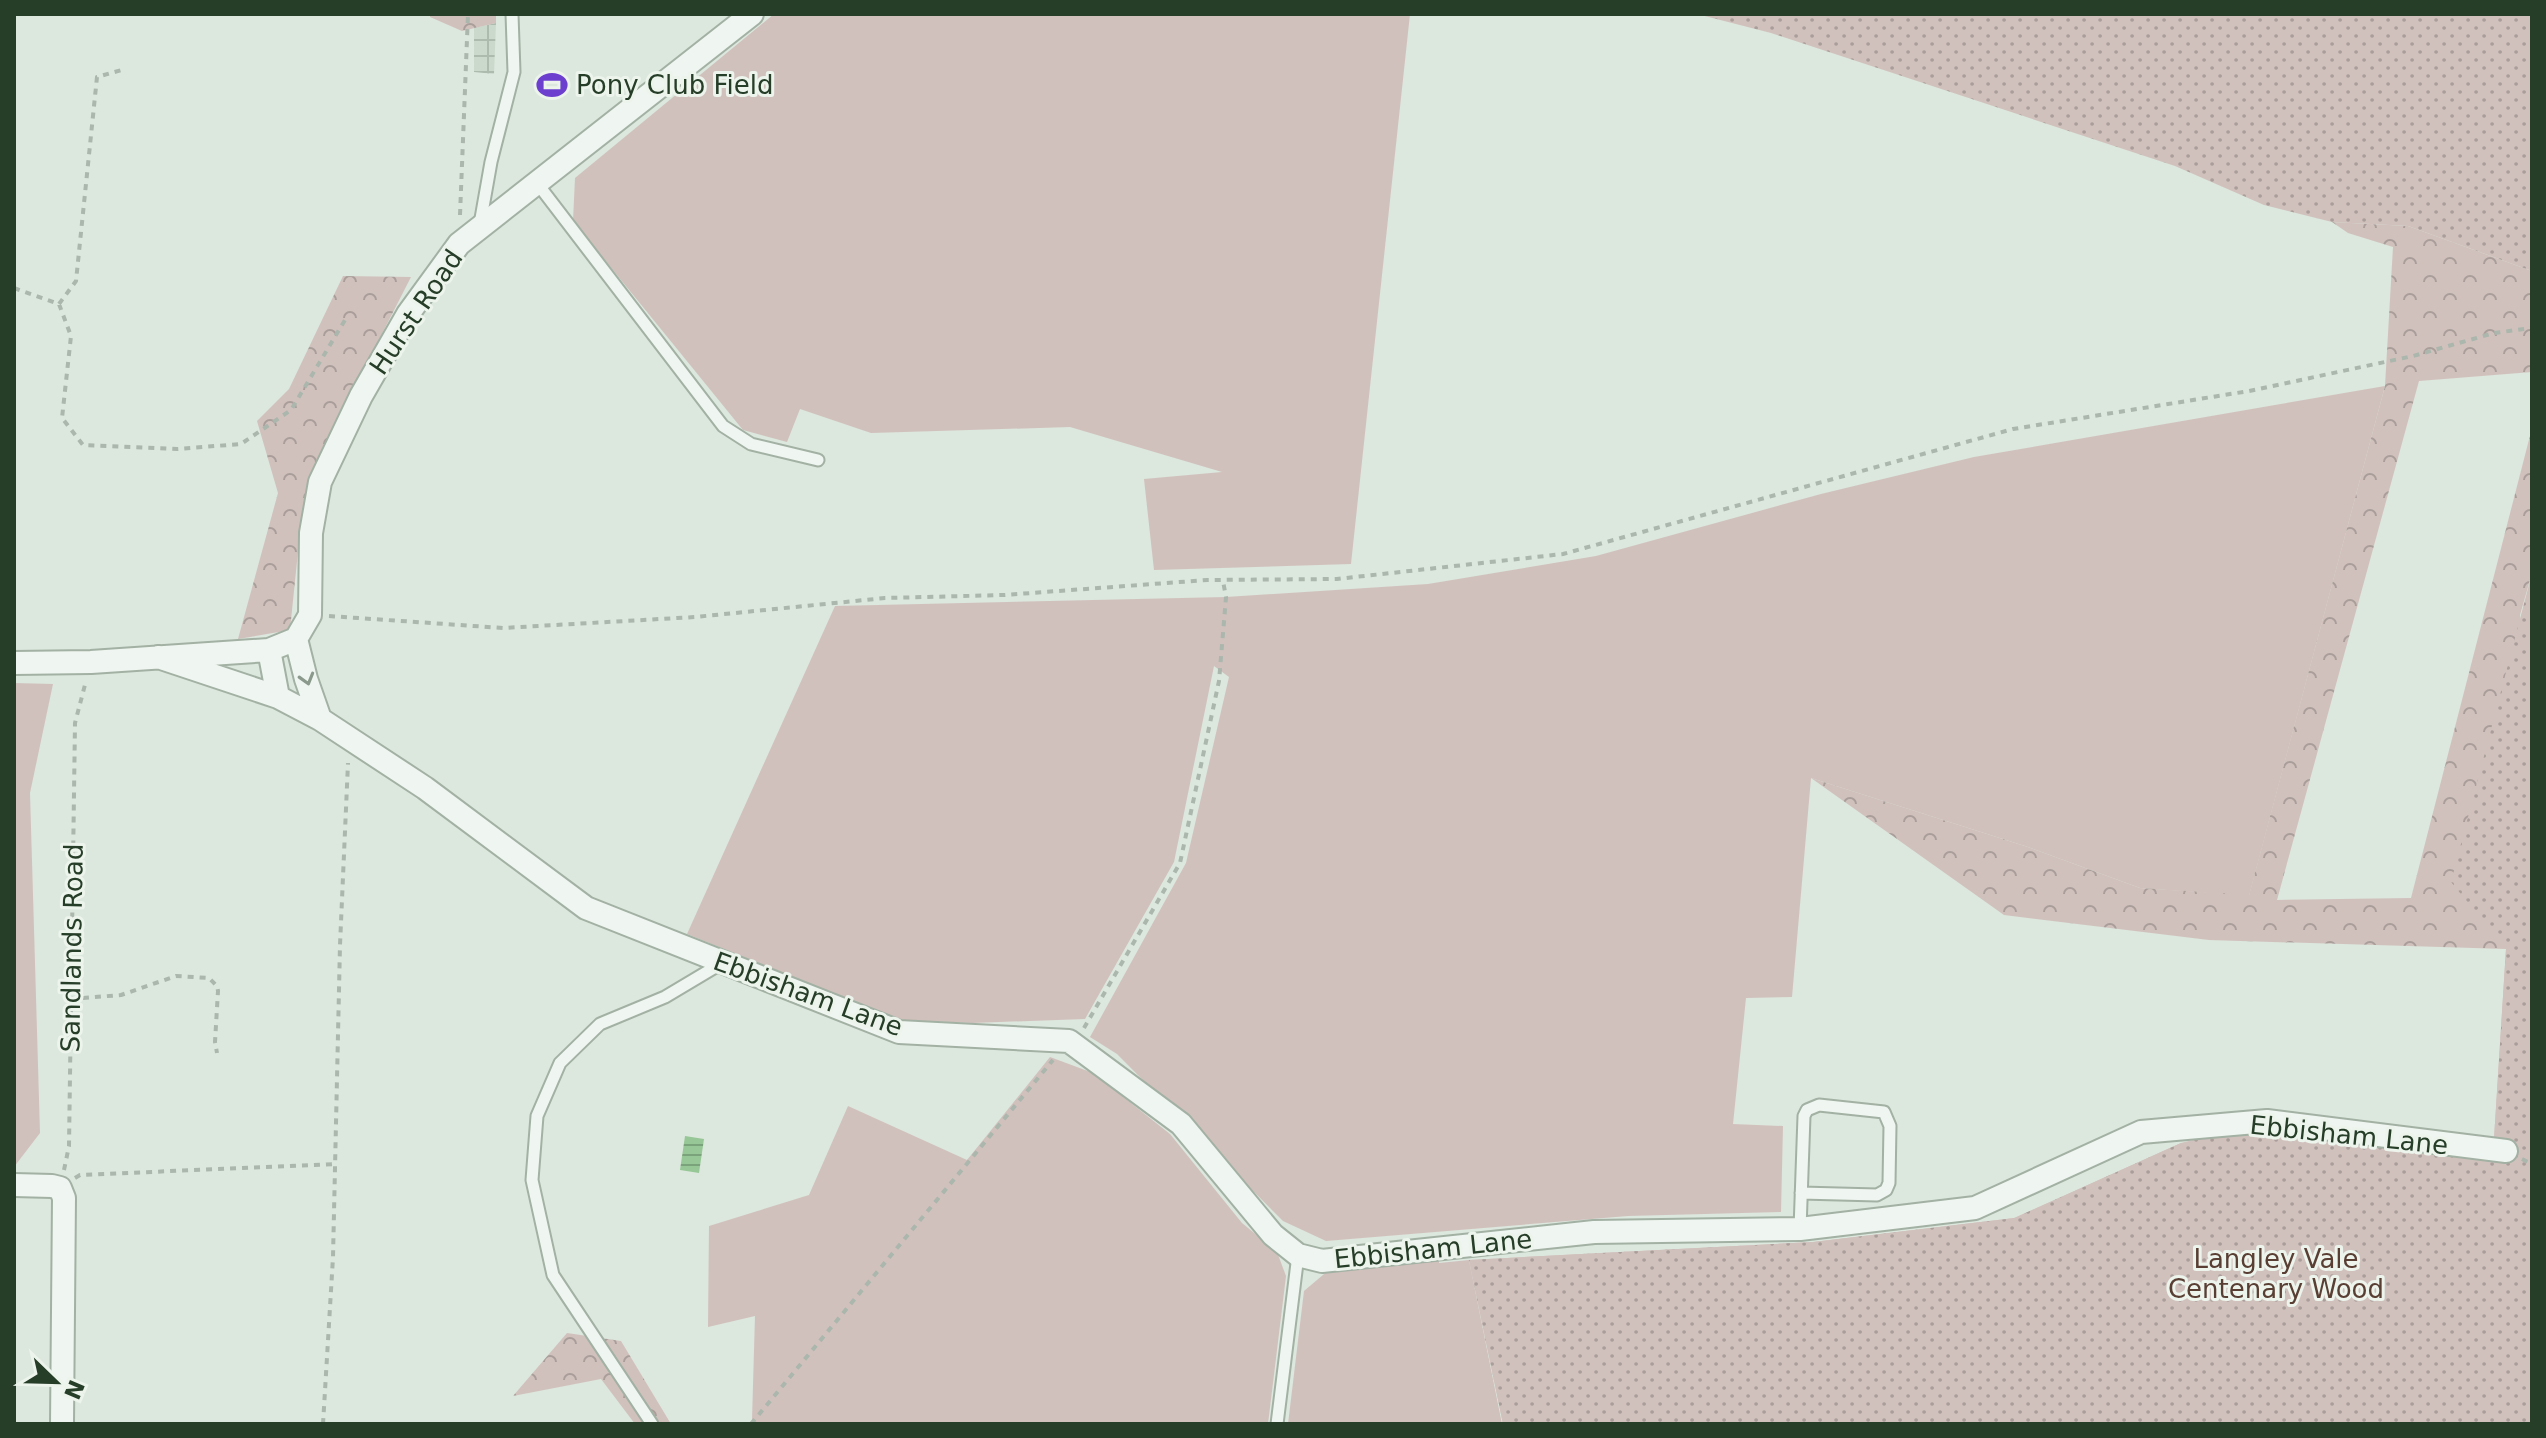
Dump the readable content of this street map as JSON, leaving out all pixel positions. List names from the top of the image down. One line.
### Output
{"streets":{"street":["Hurst Road","Ebbisham Lane"],"path":["Sandlands Road"]},"crossings":[["Hurst Road","Ebbisham Lane"],["Sandlands Road","Ebbisham Lane"]],"parks":["Langley Vale Centenary Wood"],"places":{"sports":["Pony Club Field"]},"north":"bottom right"}
